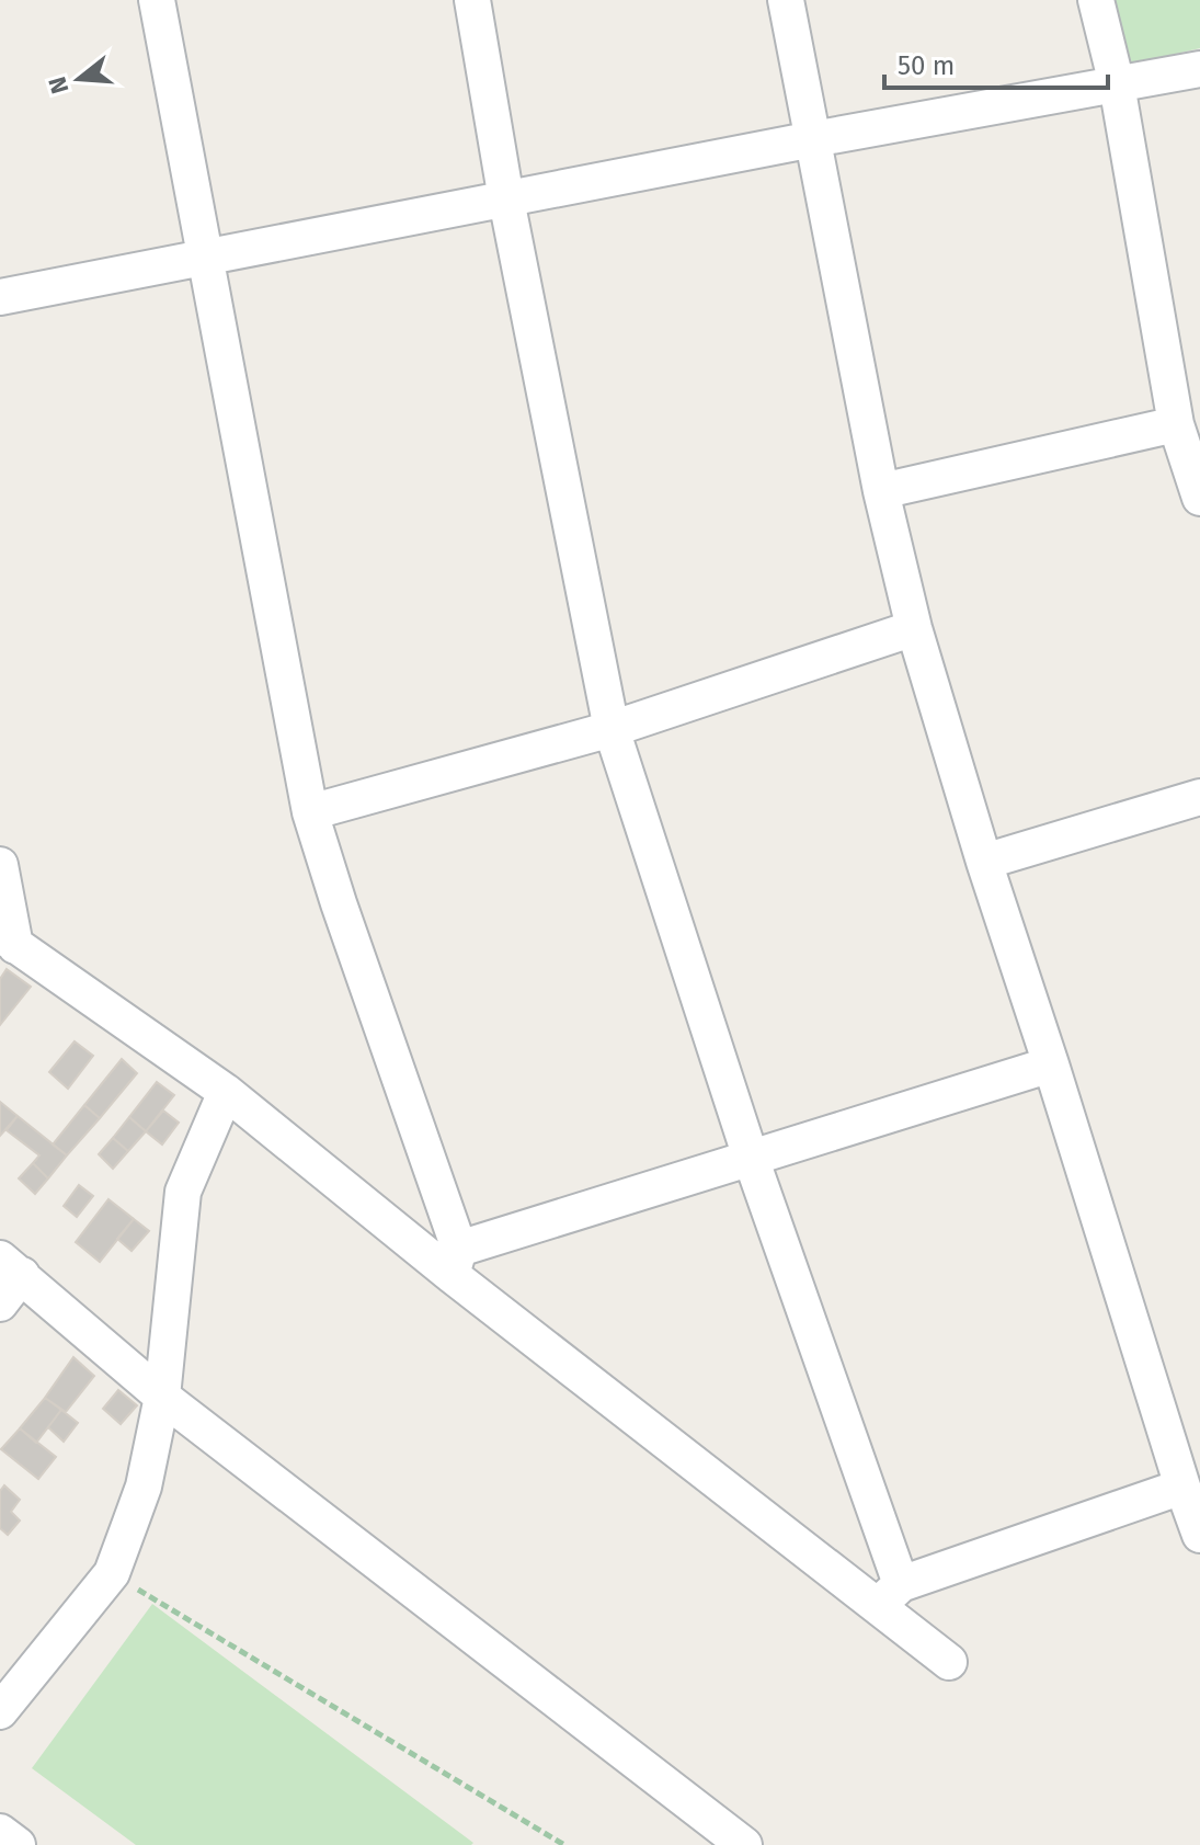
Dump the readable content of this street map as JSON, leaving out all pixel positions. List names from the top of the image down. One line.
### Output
{"scale_bar":"50 m","north":"left"}
